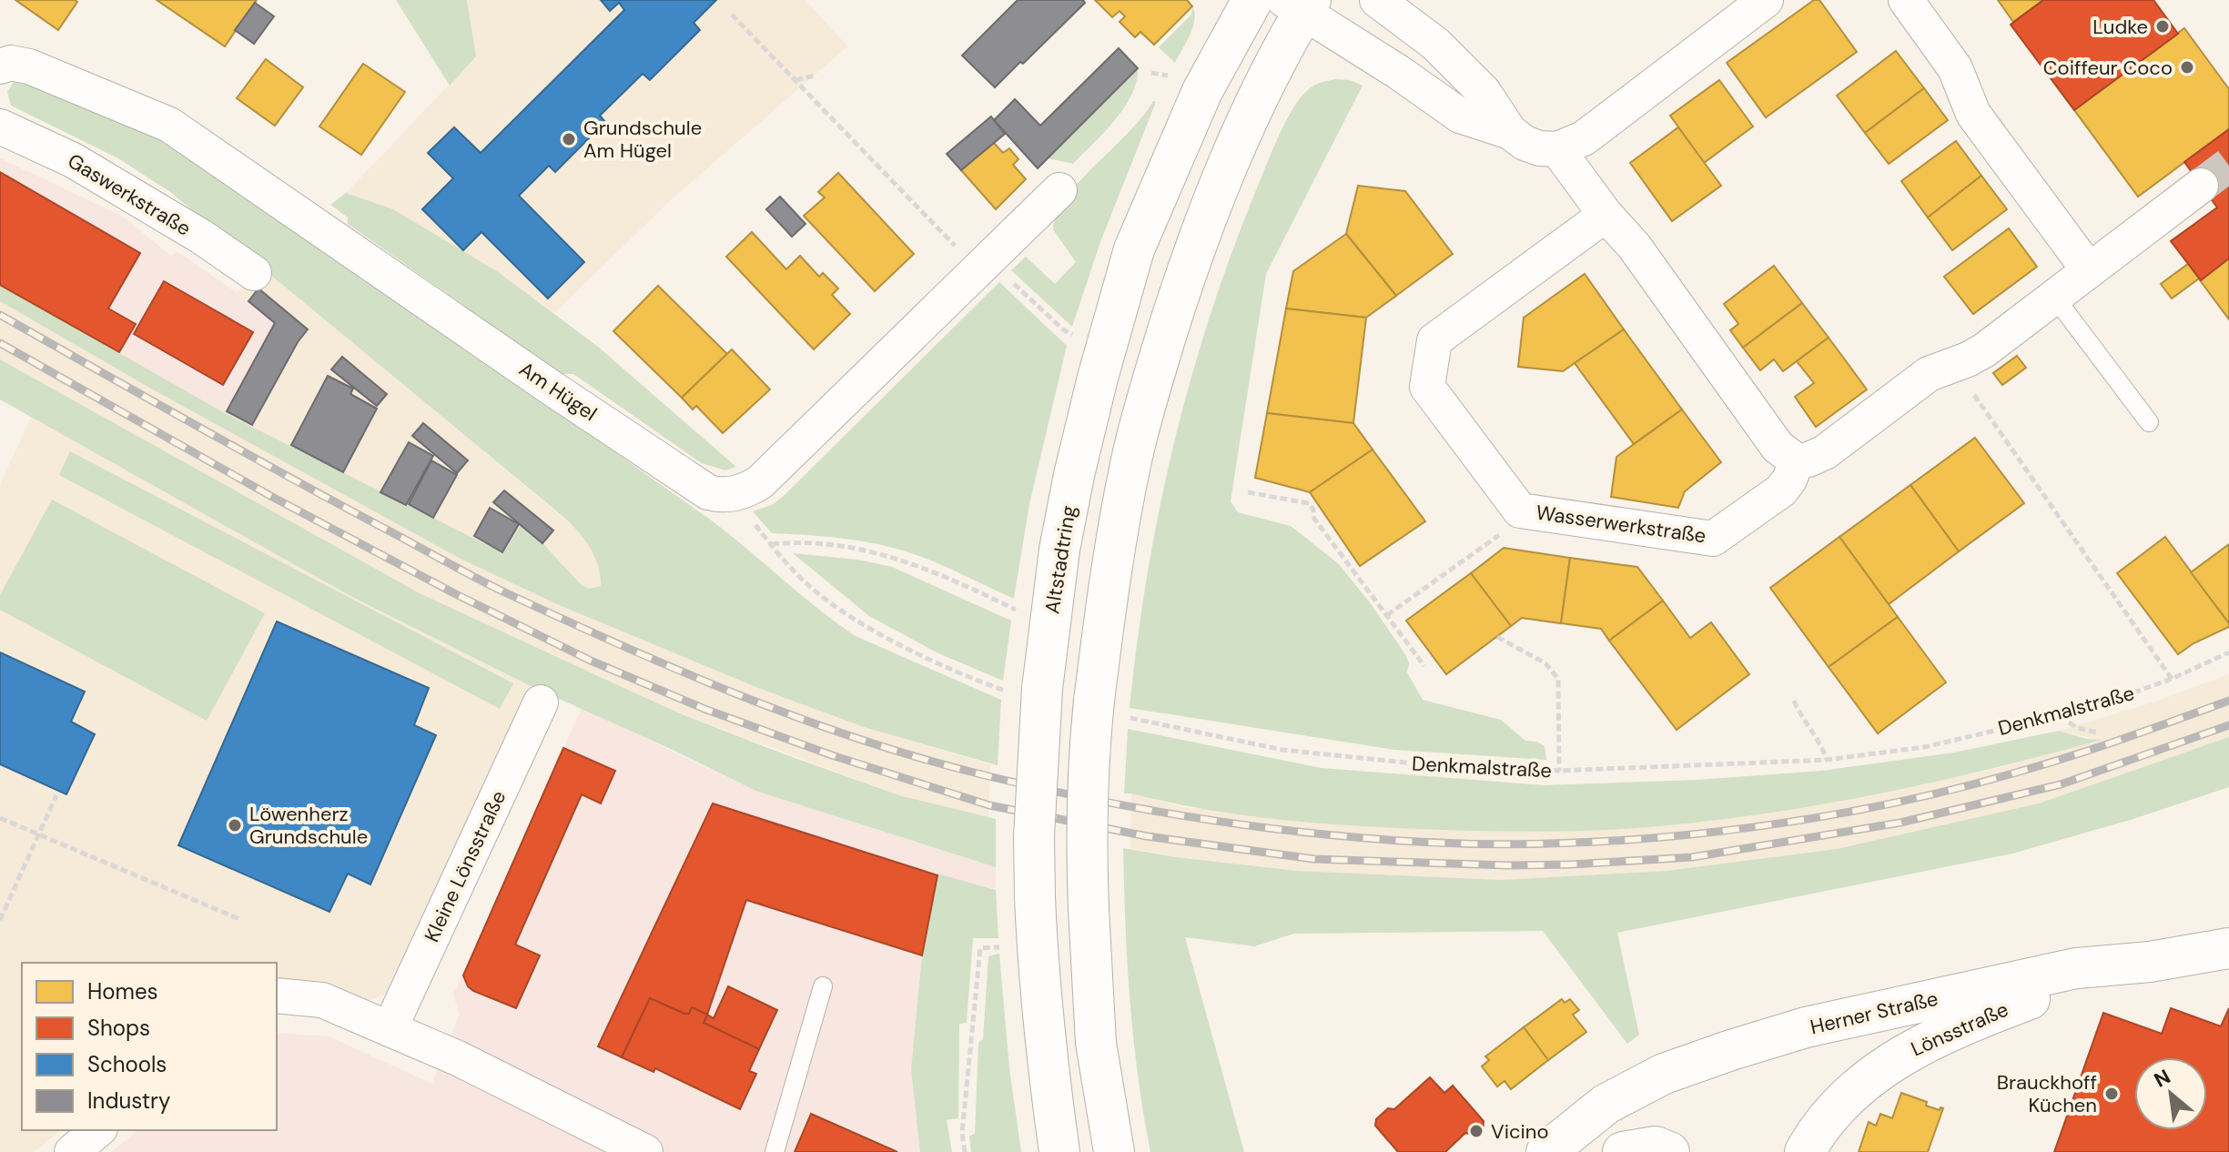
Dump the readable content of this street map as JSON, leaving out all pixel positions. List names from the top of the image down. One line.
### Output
{"streets":{"main road":["Altstadtring","Herner Straße","Lönsstraße"],"street":["Gaswerkstraße","Am Hügel","Wasserwerkstraße","Kleine Lönsstraße"],"path":["Denkmalstraße"]},"crossings":[["Herner Straße","Lönsstraße"]],"places":["Ludke","Coiffeur Coco","Grundschule Am Hügel","Löwenherz Grundschule","Brauckhoff Küchen","Vicino"],"legend":["Homes","Shops","Schools","Industry"],"north":"top left"}
